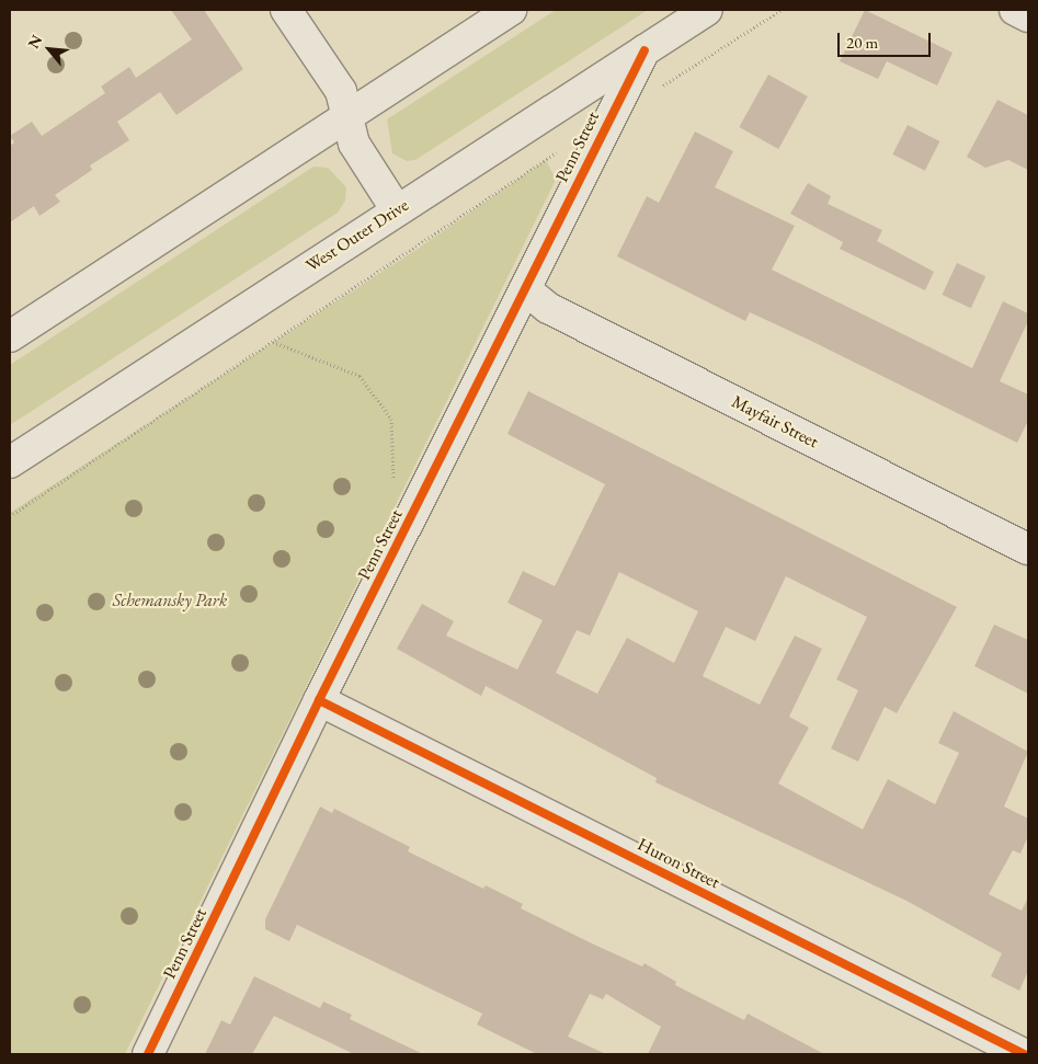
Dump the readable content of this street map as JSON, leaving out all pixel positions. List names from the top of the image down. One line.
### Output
{"streets":{"street":["Penn Street","West Outer Drive","Mayfair Street","Huron Street"]},"crossings":[["Penn Street","West Outer Drive"],["Penn Street","Mayfair Street"],["Penn Street","Huron Street"]],"parks":["Schemansky Park"],"scale_bar":"20 m","north":"top left"}
